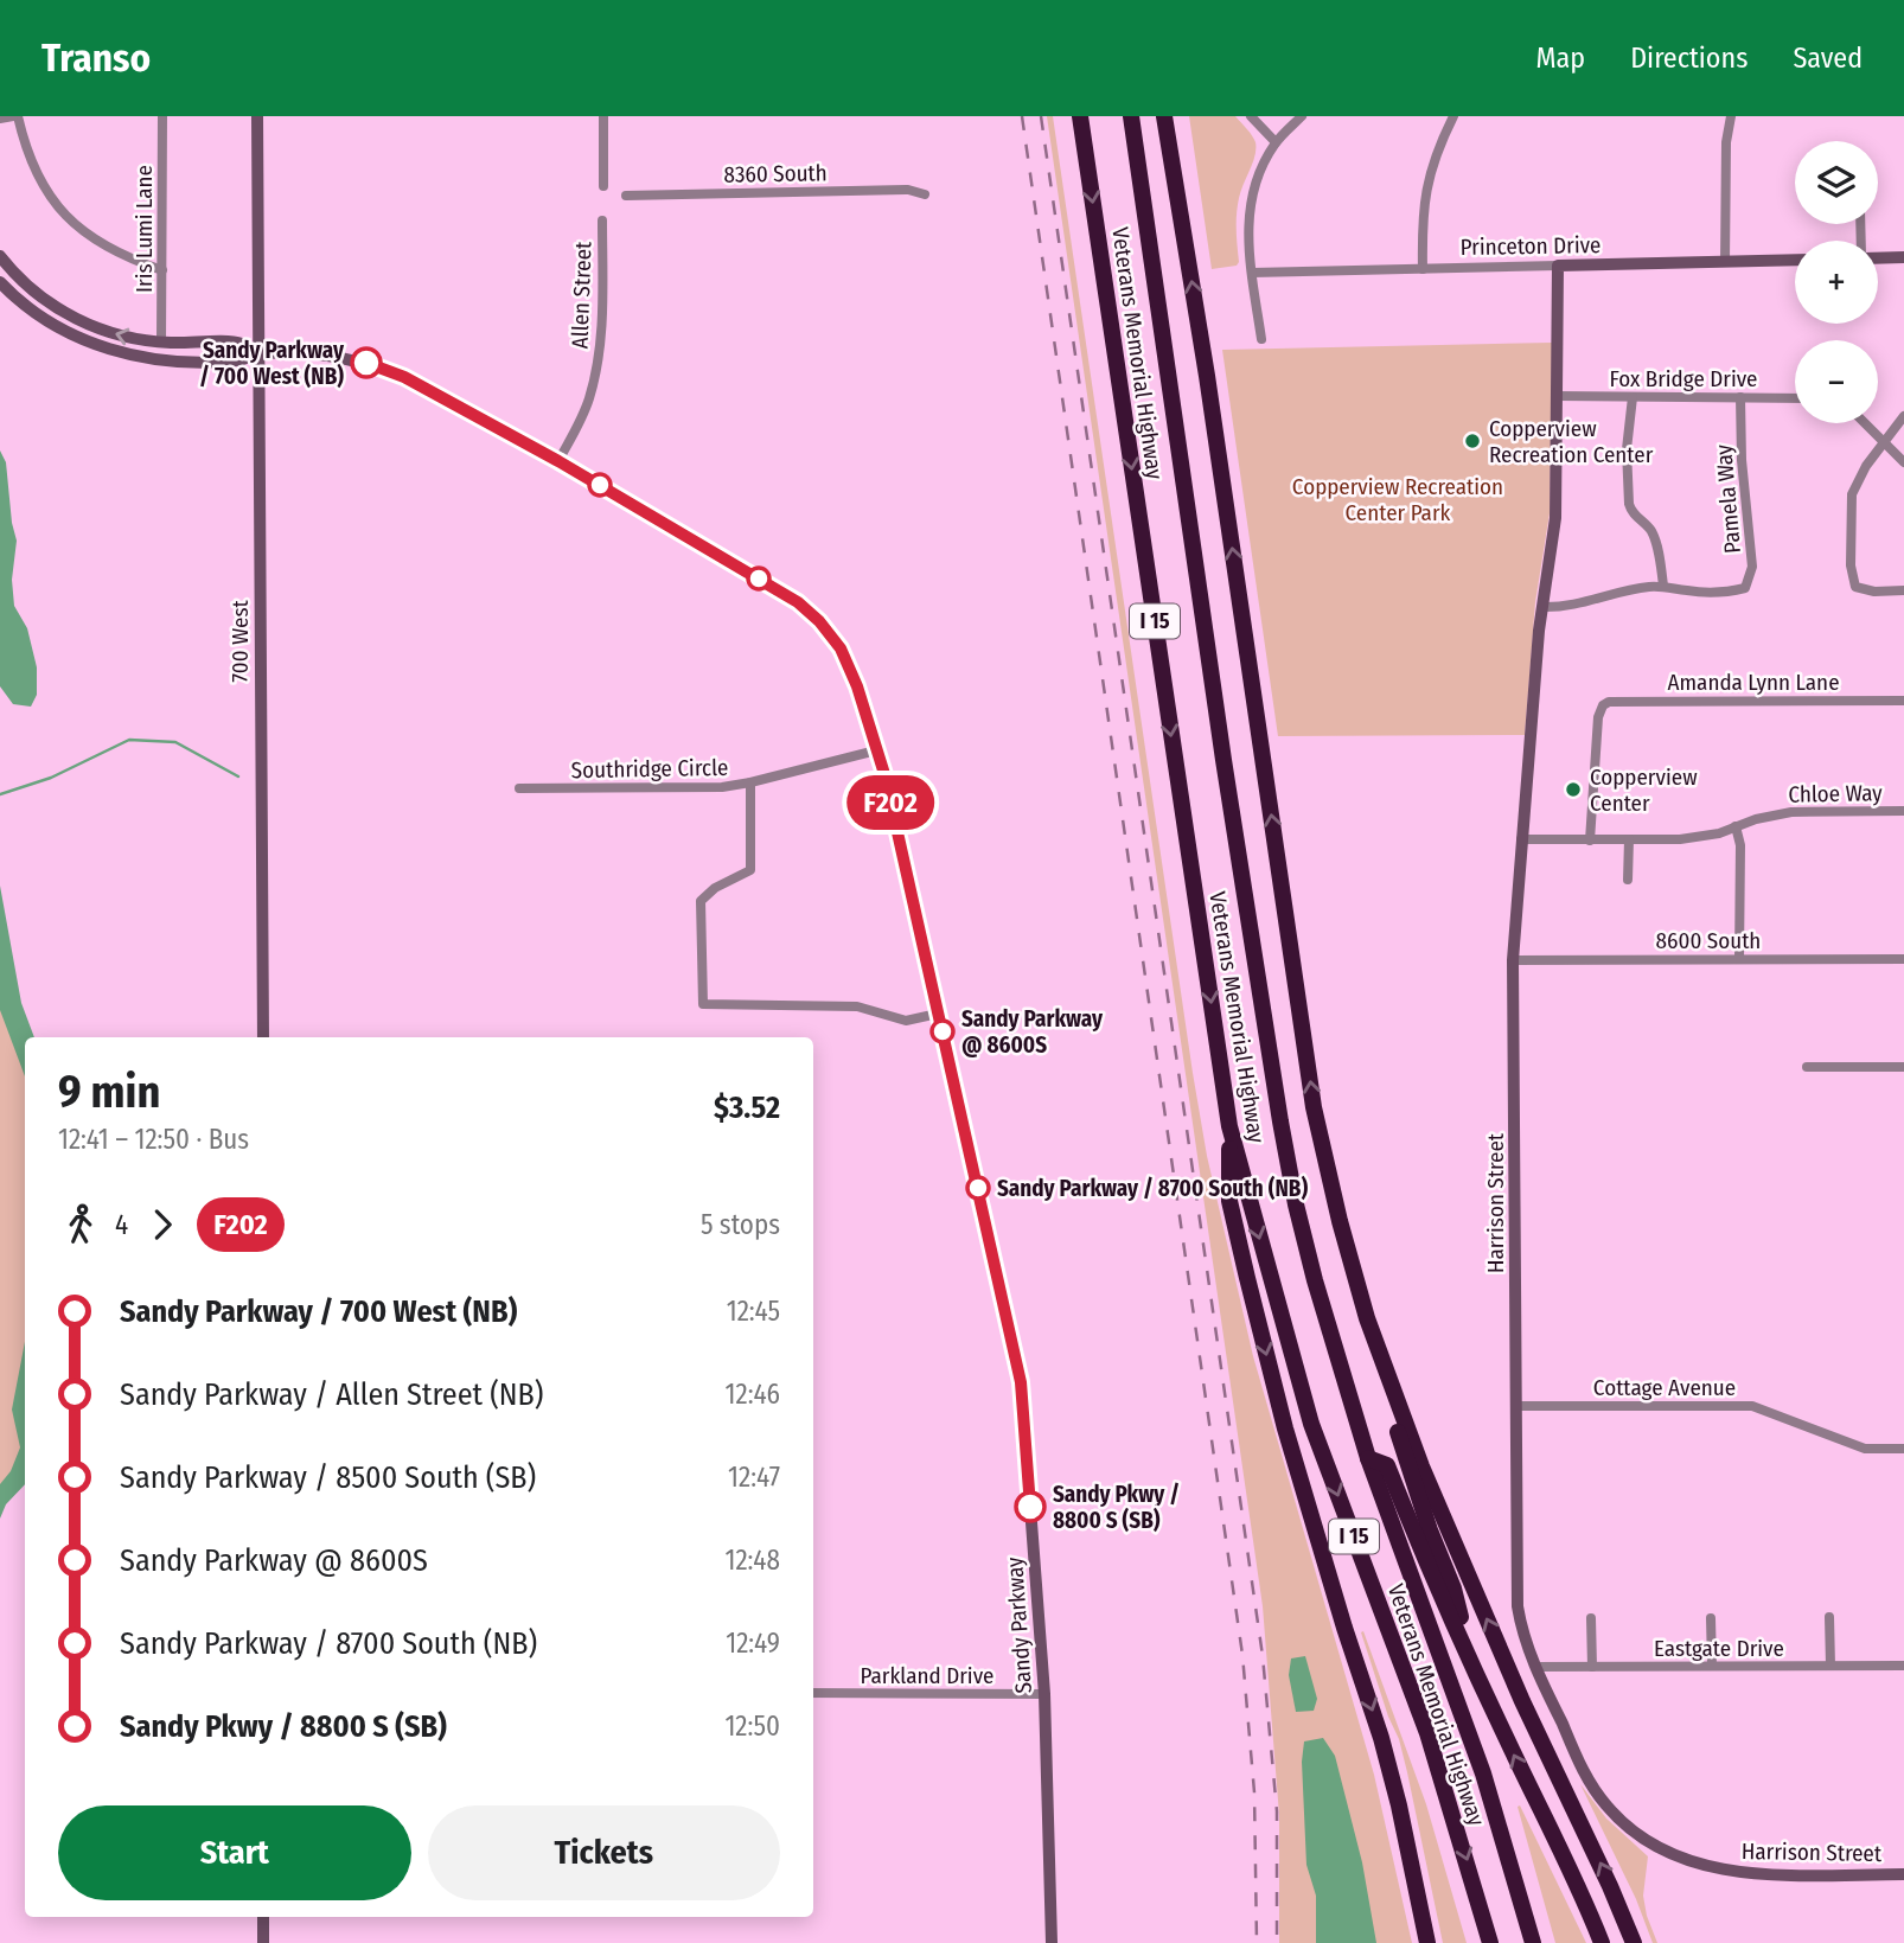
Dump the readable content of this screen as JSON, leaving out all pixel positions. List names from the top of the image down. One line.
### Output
{"streets":{"highway":["Veterans Memorial Highway","I 15"],"street":["8360 South","Iris Lumi Lane","Princeton Drive","Allen Street","Fox Bridge Drive","Pamela Way","700 West","Amanda Lynn Lane","Southridge Circle","Chloe Way","8600 South","Harrison Street","Cottage Avenue","Sandy Parkway","Eastgate Drive","Parkland Drive"]},"crossings":[["Princeton Drive","Harrison Street"],["Allen Street","Sandy Parkway"],["Fox Bridge Drive","Pamela Way"],["Fox Bridge Drive","Harrison Street"],["Pamela Way","Harrison Street"],["700 West","Sandy Parkway"],["Amanda Lynn Lane","Chloe Way"],["Southridge Circle","Sandy Parkway"],["Chloe Way","Harrison Street"],["8600 South","Harrison Street"],["Harrison Street","Cottage Avenue"],["Harrison Street","Eastgate Drive"],["Sandy Parkway","Parkland Drive"]],"parks":["Copperview Recreation Center Park"],"places":["Sandy Parkway / 700 West (NB)","Copperview Recreation Center","Copperview Center","Sandy Parkway @ 8600S","Sandy Parkway / 8700 South (NB)","Sandy Pkwy / 8800 S (SB)"],"lines":["bus line F202"],"page":{"header":"Transo","nav":["Map","Directions","Saved"],"on_map":"F202","map_buttons":["+","−"],"heading":["9 min","12:41 – 12:50 · Bus","$3.52"],"legs":["4","F202","5 stops"],"list":[{"name":"Sandy Parkway / 700 West (NB)","value":"12:45"},{"name":"Sandy Parkway / Allen Street (NB)","value":"12:46"},{"name":"Sandy Parkway / 8500 South (SB)","value":"12:47"},{"name":"Sandy Parkway @ 8600S","value":"12:48"},{"name":"Sandy Parkway / 8700 South (NB)","value":"12:49"},{"name":"Sandy Pkwy / 8800 S (SB)","value":"12:50"}],"buttons":["Start","Tickets"]}}
